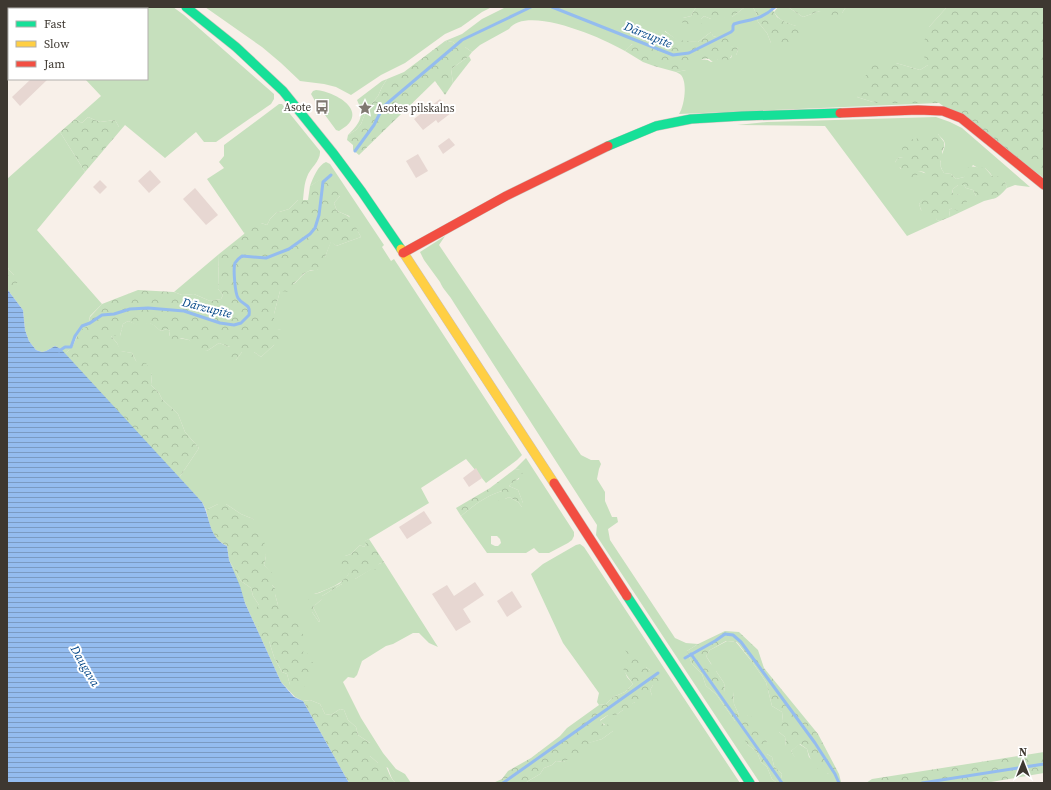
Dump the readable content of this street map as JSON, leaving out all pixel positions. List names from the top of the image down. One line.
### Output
{"water":["Dārzupīte","Daugava"],"places":{"bus stop":["Asote"],"place":["Asotes pilskalns"]},"legend":["Fast","Slow","Jam"],"north":"top"}
